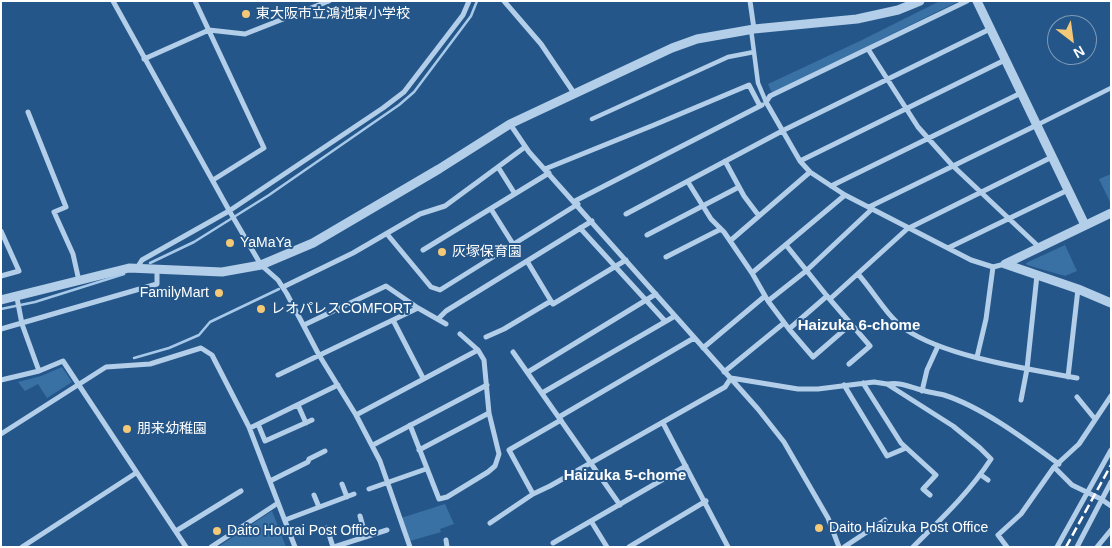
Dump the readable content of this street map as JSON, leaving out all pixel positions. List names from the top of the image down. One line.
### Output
{"districts":["Haizuka 6-chome","Haizuka 5-chome"],"places":["東大阪市立鴻池東小学校","YaMaYa","灰塚保育園","FamilyMart","レオパレスCOMFORT","朋来幼稚園","Daito Haizuka Post Office","Daito Hourai Post Office"],"north":"bottom right"}
